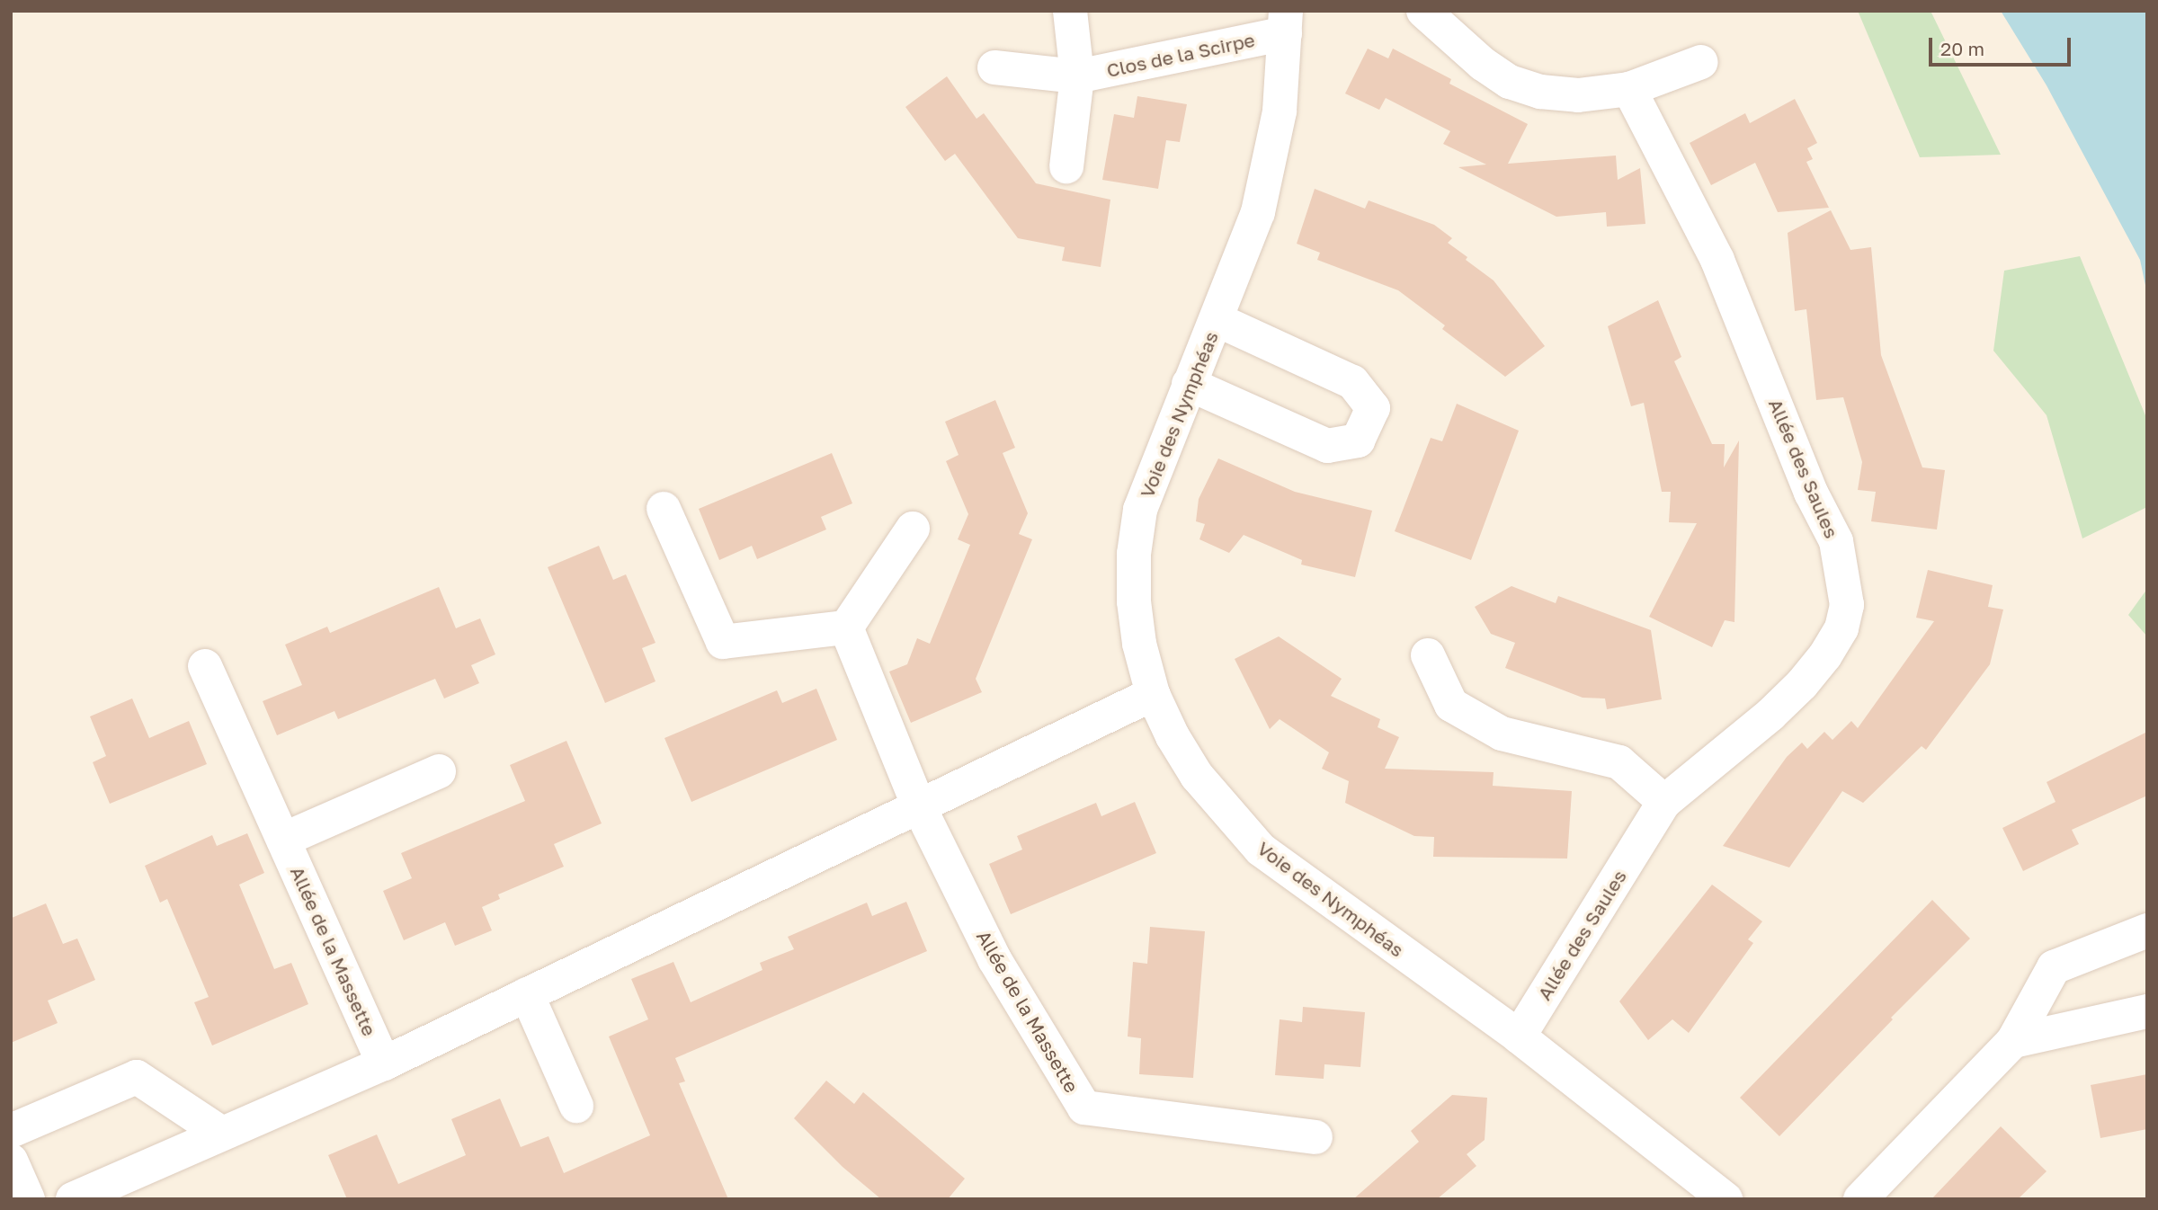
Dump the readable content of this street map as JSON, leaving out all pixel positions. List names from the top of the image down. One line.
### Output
{"streets":{"street":["Clos de la Scirpe","Voie des Nymphéas","Allée des Saules","Allée de la Massette"]},"crossings":[["Clos de la Scirpe","Voie des Nymphéas"],["Voie des Nymphéas","Allée des Saules"]],"scale_bar":"20 m"}
